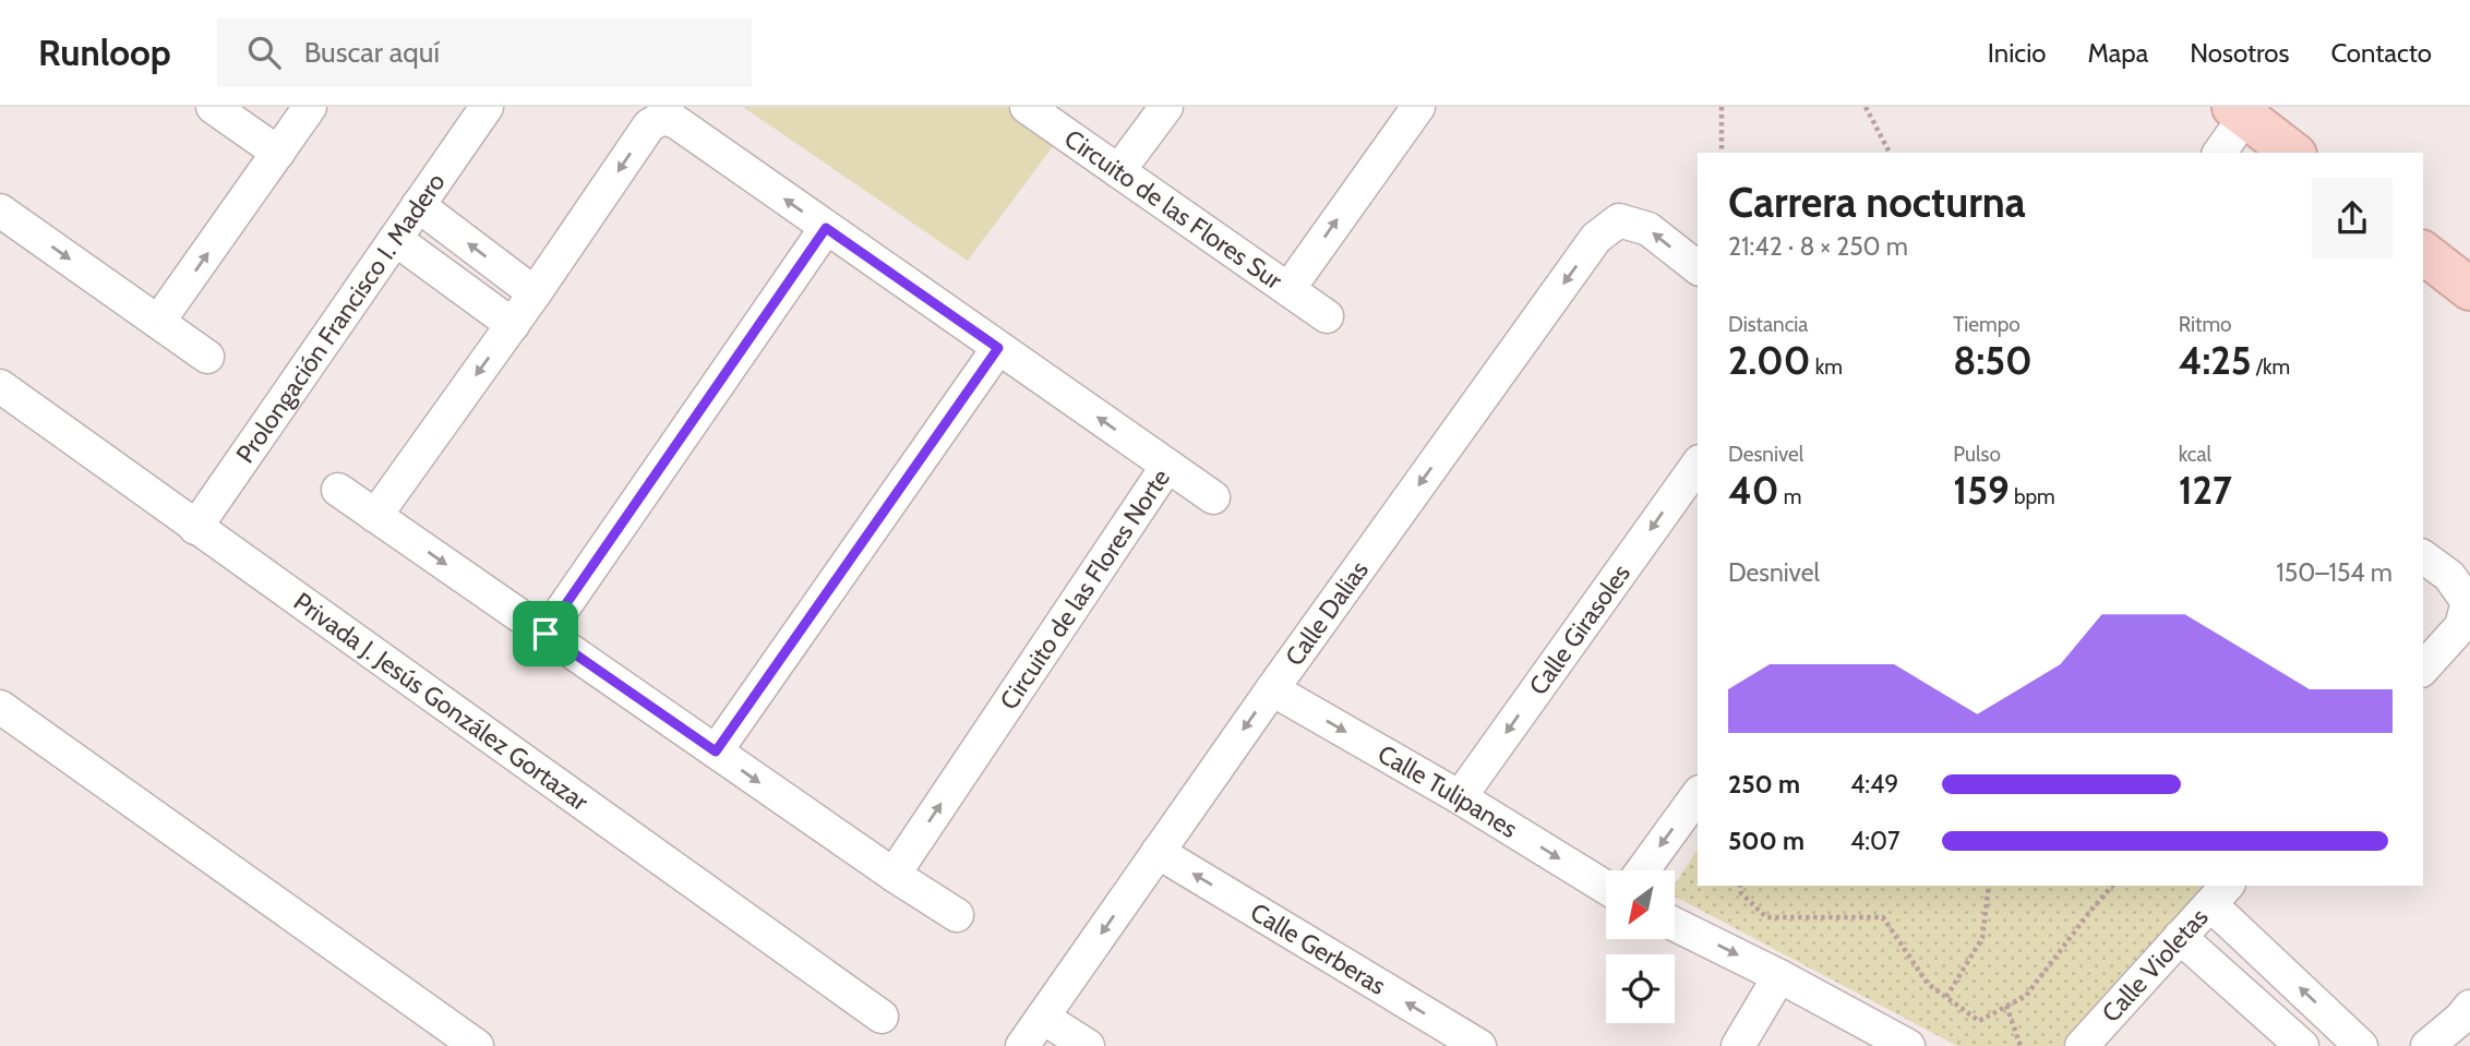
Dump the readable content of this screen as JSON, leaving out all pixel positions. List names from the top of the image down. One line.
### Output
{"streets":{"street":["Circuito de las Flores Sur","Prolongación Francisco I. Madero","Circuito de las Flores Norte","Calle Dalias","Calle Girasoles","Privada J. Jesús González Gortazar","Calle Tulipanes","Calle Gerberas","Calle Violetas"]},"crossings":[["Prolongación Francisco I. Madero","Privada J. Jesús González Gortazar"],["Calle Dalias","Calle Tulipanes"],["Calle Dalias","Calle Gerberas"],["Calle Girasoles","Calle Tulipanes"]],"one_way":["Calle Dalias","Calle Girasoles","Calle Tulipanes","Calle Gerberas"],"north":"bottom left","page":{"header":"Runloop","search":"Buscar aquí","nav":["Inicio","Mapa","Nosotros","Contacto"],"heading":["Carrera nocturna","21:42 · 8 × 250 m"],"stats":[["Distancia","2.00 km"],["Tiempo","8:50"],["Ritmo","4:25 /km"],["Desnivel","40 m"],["Pulso","159 bpm"],["kcal","127"]],"chart":["Desnivel","150–154 m"],"list":[{"name":"250 m","note":"4:49"},{"name":"500 m","note":"4:07"}]}}
